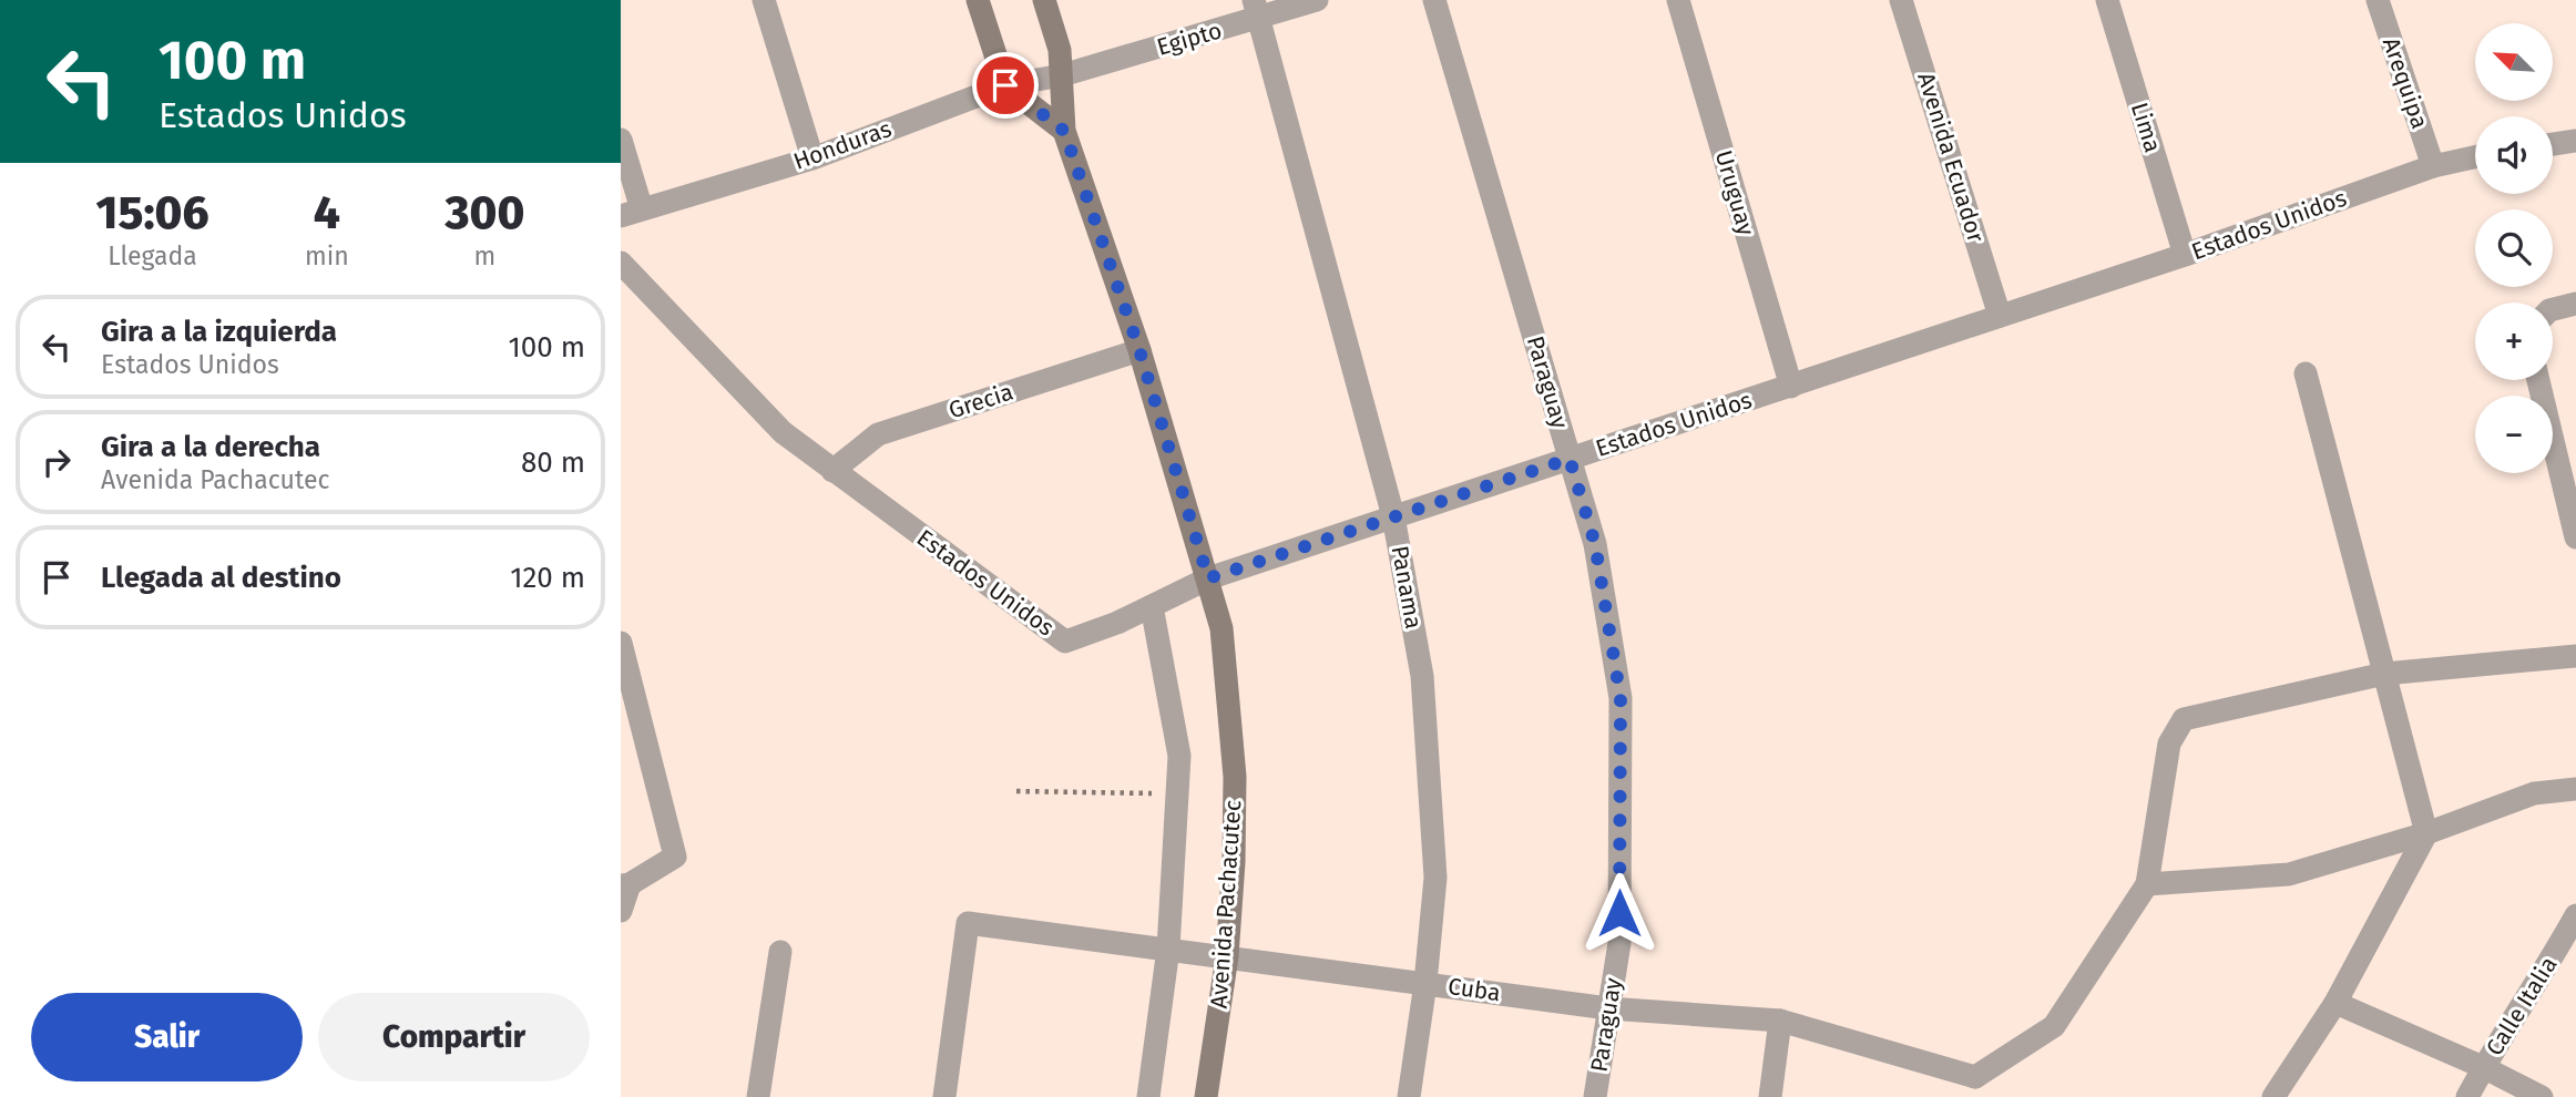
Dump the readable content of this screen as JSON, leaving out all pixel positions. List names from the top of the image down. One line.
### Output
{"streets":{"main road":["Avenida Pachacutec"],"street":["Egipto","Arequipa","Lima","Honduras","Avenida Ecuador","Uruguay","Estados Unidos","Paraguay","Grecia","Panama","Cuba","Calle Italia"]},"crossings":[["Egipto","Honduras"],["Egipto","Panama"],["Egipto","Avenida Pachacutec"],["Arequipa","Estados Unidos"],["Lima","Estados Unidos"],["Honduras","Avenida Pachacutec"],["Avenida Ecuador","Estados Unidos"],["Uruguay","Estados Unidos"],["Estados Unidos","Paraguay"],["Estados Unidos","Grecia"],["Estados Unidos","Panama"],["Estados Unidos","Avenida Pachacutec"],["Paraguay","Cuba"],["Grecia","Avenida Pachacutec"],["Panama","Cuba"],["Avenida Pachacutec","Cuba"]],"north":"top left","page":{"turn":["100 m","Estados Unidos"],"map_buttons":["+","−"],"eta":["15:06","Llegada","4","min","300","m"],"list":[{"name":"Gira a la izquierda","note":"Estados Unidos","value":"100 m"},{"name":"Gira a la derecha","note":"Avenida Pachacutec","value":"80 m"},{"name":"Llegada al destino","value":"120 m"}],"buttons":["Salir","Compartir"]}}
